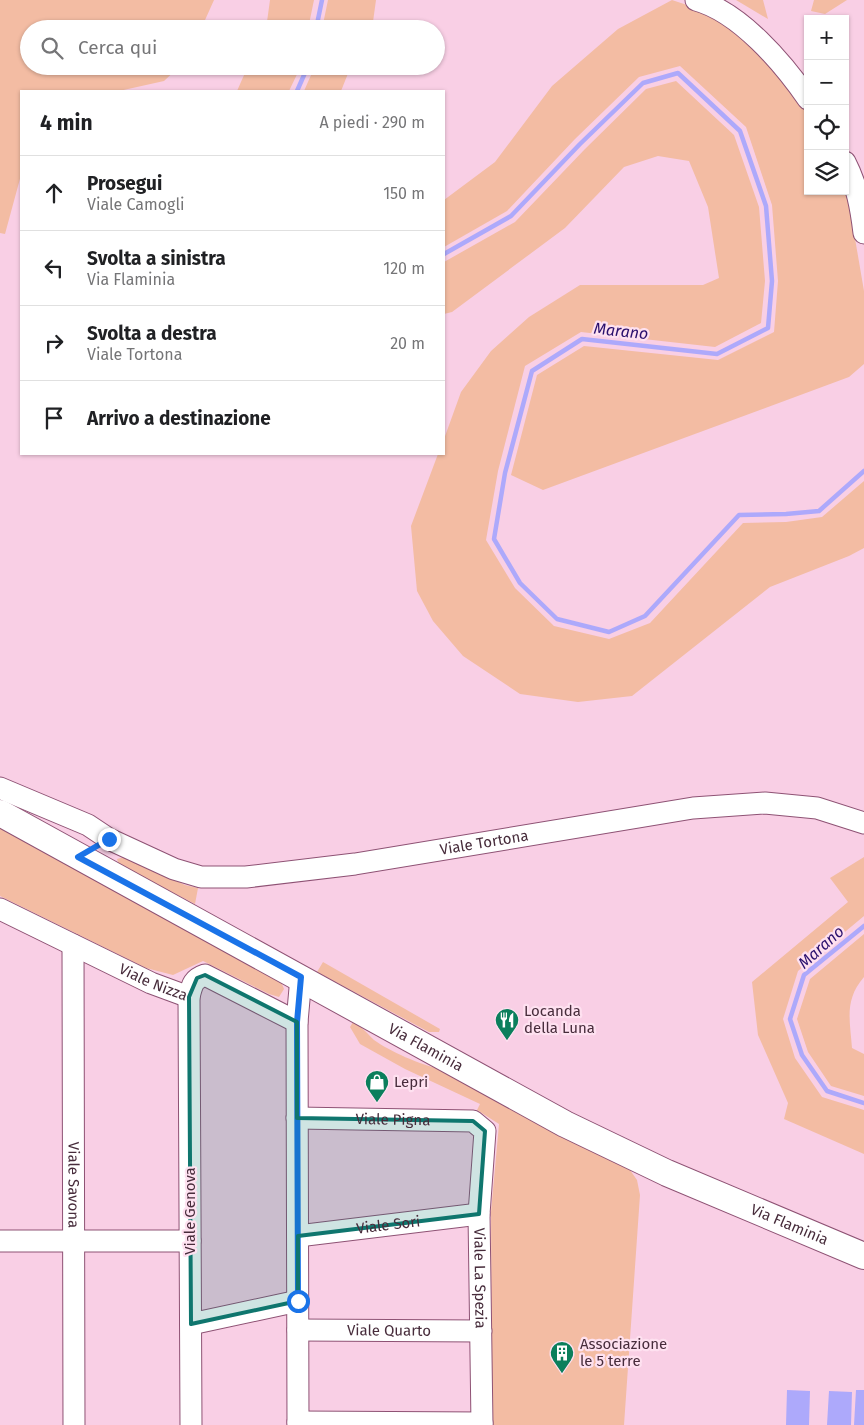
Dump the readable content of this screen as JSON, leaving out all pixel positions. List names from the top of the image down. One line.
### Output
{"streets":{"main road":["Via Flaminia"],"street":["Viale Tortona","Viale Nizza","Viale Pigna","Viale Savona","Viale Genova","Viale Sori","Viale La Spezia","Viale Quarto"]},"crossings":[["Viale Nizza","Viale Savona"],["Viale Nizza","Viale Genova"],["Viale Pigna","Viale La Spezia"],["Viale Sori","Viale La Spezia"],["Viale La Spezia","Viale Quarto"]],"water":["Marano"],"places":{"restaurant":["Locanda della Luna"],"shop":["Lepri"],"building":["Associazione le 5 terre"]},"page":{"map_buttons":["+","−"],"search":"Cerca qui","heading":["4 min","A piedi · 290 m"],"list":[["Prosegui","Viale Camogli","150 m"],["Svolta a sinistra","Via Flaminia","120 m"],["Svolta a destra","Viale Tortona","20 m"],"Arrivo a destinazione"]}}
